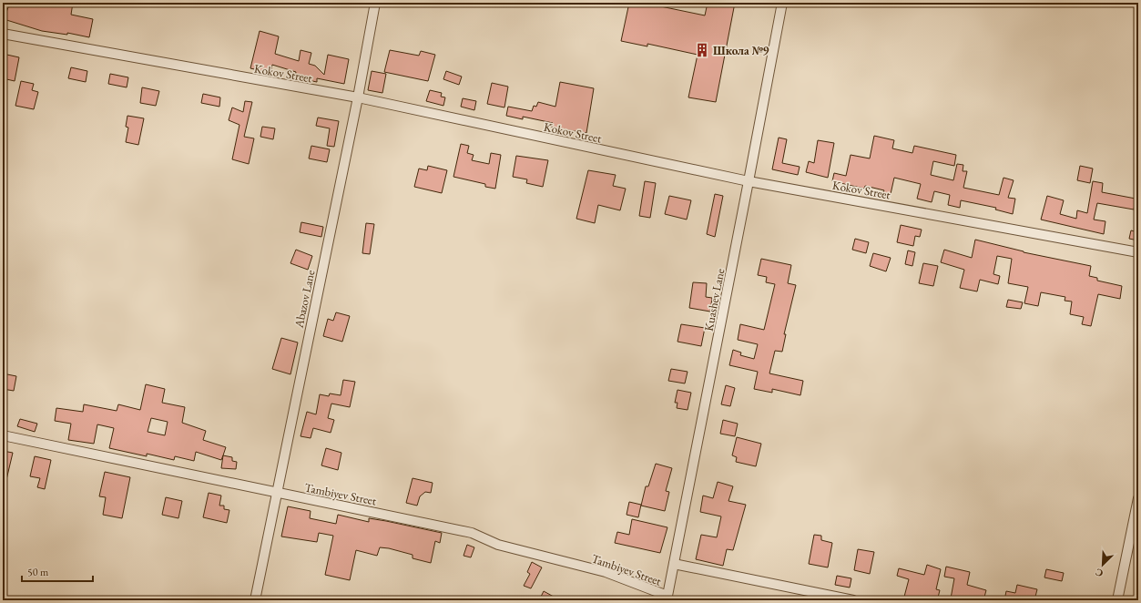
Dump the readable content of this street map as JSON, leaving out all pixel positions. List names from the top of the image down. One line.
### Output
{"streets":{"street":["Kokov Street","Abazov Lane","Kuashev Lane","Tambiyev Street"]},"crossings":[["Kokov Street","Abazov Lane"],["Kokov Street","Kuashev Lane"],["Abazov Lane","Tambiyev Street"],["Kuashev Lane","Tambiyev Street"]],"places":{"building":["Школа №9"]},"scale_bar":"50 m","north":"bottom left"}
